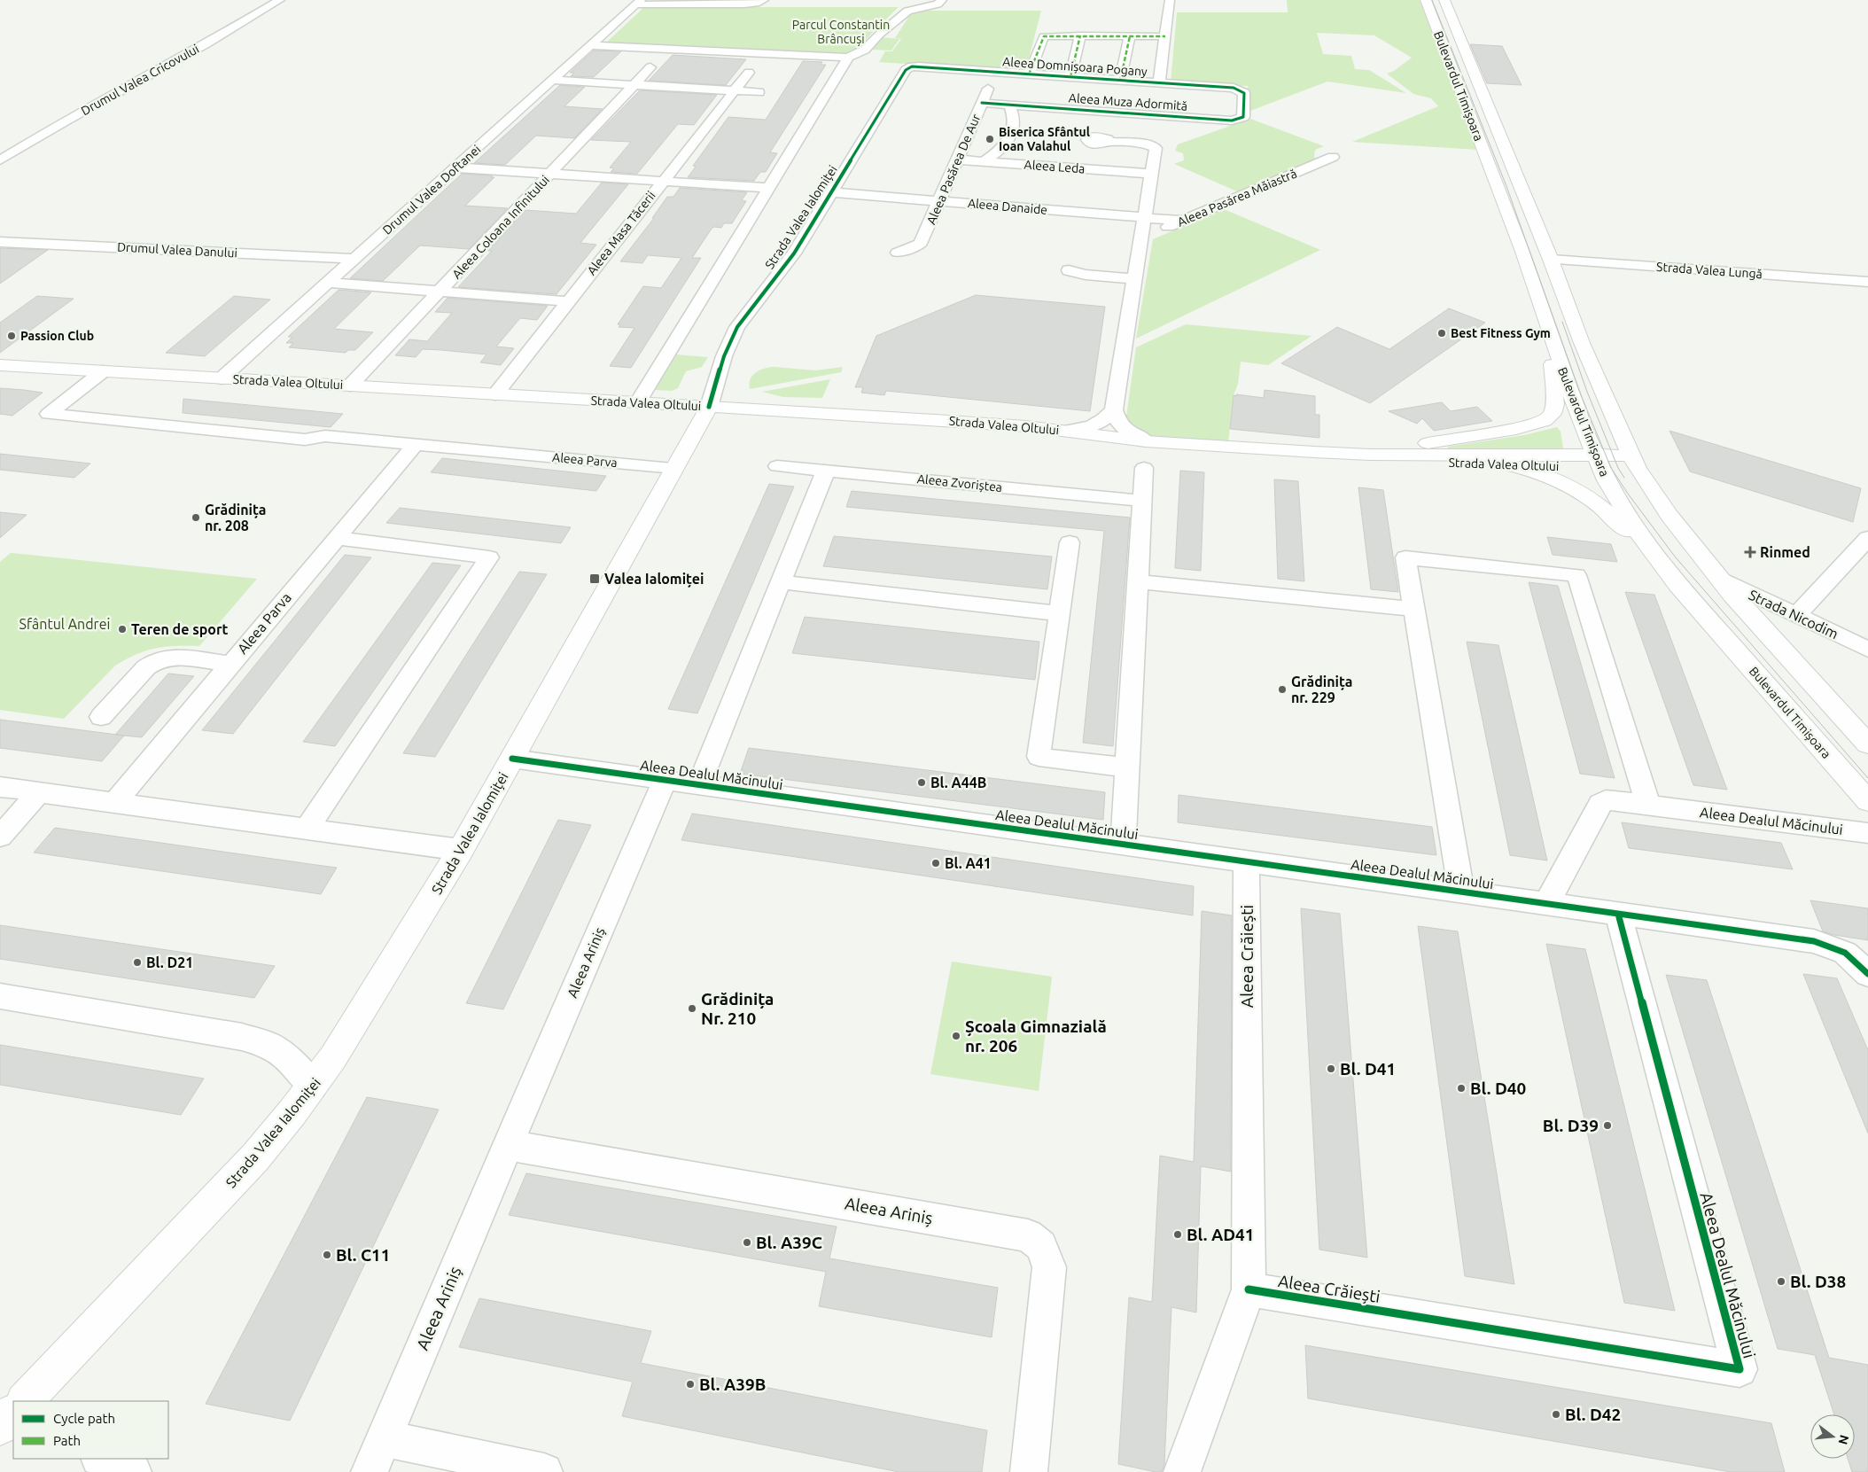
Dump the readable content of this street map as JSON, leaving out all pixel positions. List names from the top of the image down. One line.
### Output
{"streets":{"main road":["Bulevardul Timișoara","Strada Valea Ialomiței","Strada Valea Oltului"],"street":["Aleea Domnișoara Pogany","Drumul Valea Cricovului","Aleea Muza Adormită","Aleea Leda","Aleea Pasărea De Aur","Drumul Valea Doftanei","Aleea Pasărea Măiastră","Aleea Danaide","Aleea Coloana Infinitului","Aleea Masa Tăcerii","Drumul Valea Danului","Strada Valea Lungă","Aleea Parva","Aleea Zvoriștea","Strada Nicodim","Aleea Dealul Măcinului","Aleea Crăiești","Aleea Ariniș"]},"crossings":[["Aleea Domnișoara Pogany","Aleea Muza Adormită"],["Aleea Domnișoara Pogany","Aleea Pasărea De Aur"],["Aleea Domnișoara Pogany","Strada Valea Ialomiței"],["Bulevardul Timișoara","Strada Valea Lungă"],["Bulevardul Timișoara","Strada Valea Oltului"],["Bulevardul Timișoara","Strada Nicodim"],["Aleea Muza Adormită","Aleea Pasărea De Aur"],["Aleea Leda","Aleea Pasărea De Aur"],["Aleea Pasărea De Aur","Aleea Danaide"],["Drumul Valea Doftanei","Drumul Valea Danului"],["Drumul Valea Doftanei","Strada Valea Oltului"],["Aleea Pasărea Măiastră","Aleea Danaide"],["Aleea Danaide","Strada Valea Ialomiței"],["Strada Valea Ialomiței","Strada Valea Oltului"],["Strada Valea Ialomiței","Aleea Parva"],["Strada Valea Ialomiței","Aleea Dealul Măcinului"],["Aleea Coloana Infinitului","Strada Valea Oltului"],["Aleea Masa Tăcerii","Strada Valea Oltului"],["Strada Valea Oltului","Aleea Parva"],["Aleea Zvoriștea","Aleea Dealul Măcinului"],["Aleea Dealul Măcinului","Aleea Crăiești"],["Aleea Dealul Măcinului","Aleea Ariniș"]],"parks":["Parcul Constantin Brâncuși","Sfântul Andrei"],"places":{"other":["Biserica Sfântul Ioan Valahul","Best Fitness Gym","Passion Club","Grădinița nr. 208","Teren de sport","Grădinița nr. 229","Bl. A44B","Bl. A41","Bl. D21","Grădinița Nr. 210","Școala Gimnazială nr. 206","Bl. D41","Bl. D40","Bl. D39","Bl. AD41","Bl. A39C","Bl. C11","Bl. D38","Bl. A39B","Bl. D42"],"health":["Rinmed"],"transit":["Valea Ialomiței"]},"legend":["Cycle path","Path"],"north":"right"}
